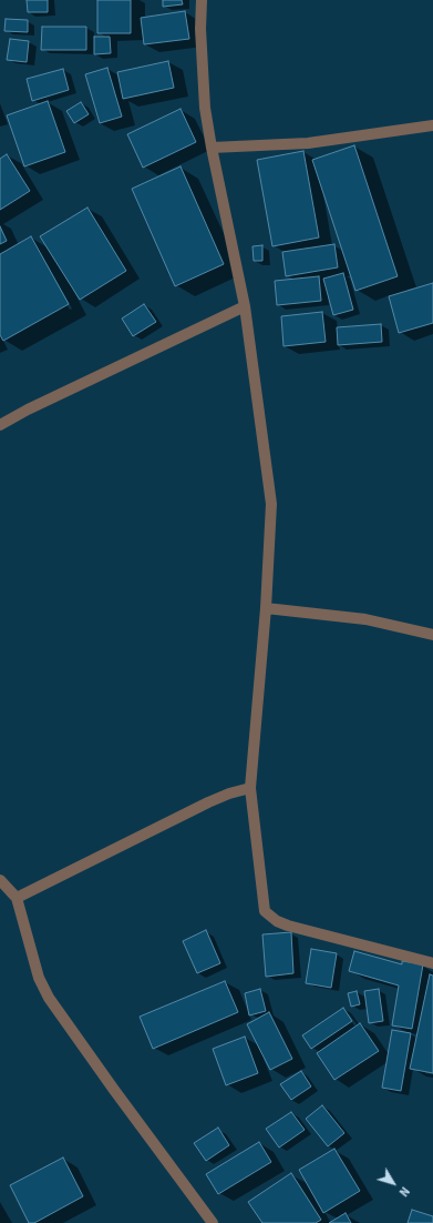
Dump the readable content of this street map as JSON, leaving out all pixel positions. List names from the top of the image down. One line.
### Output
{"north":"bottom right"}
